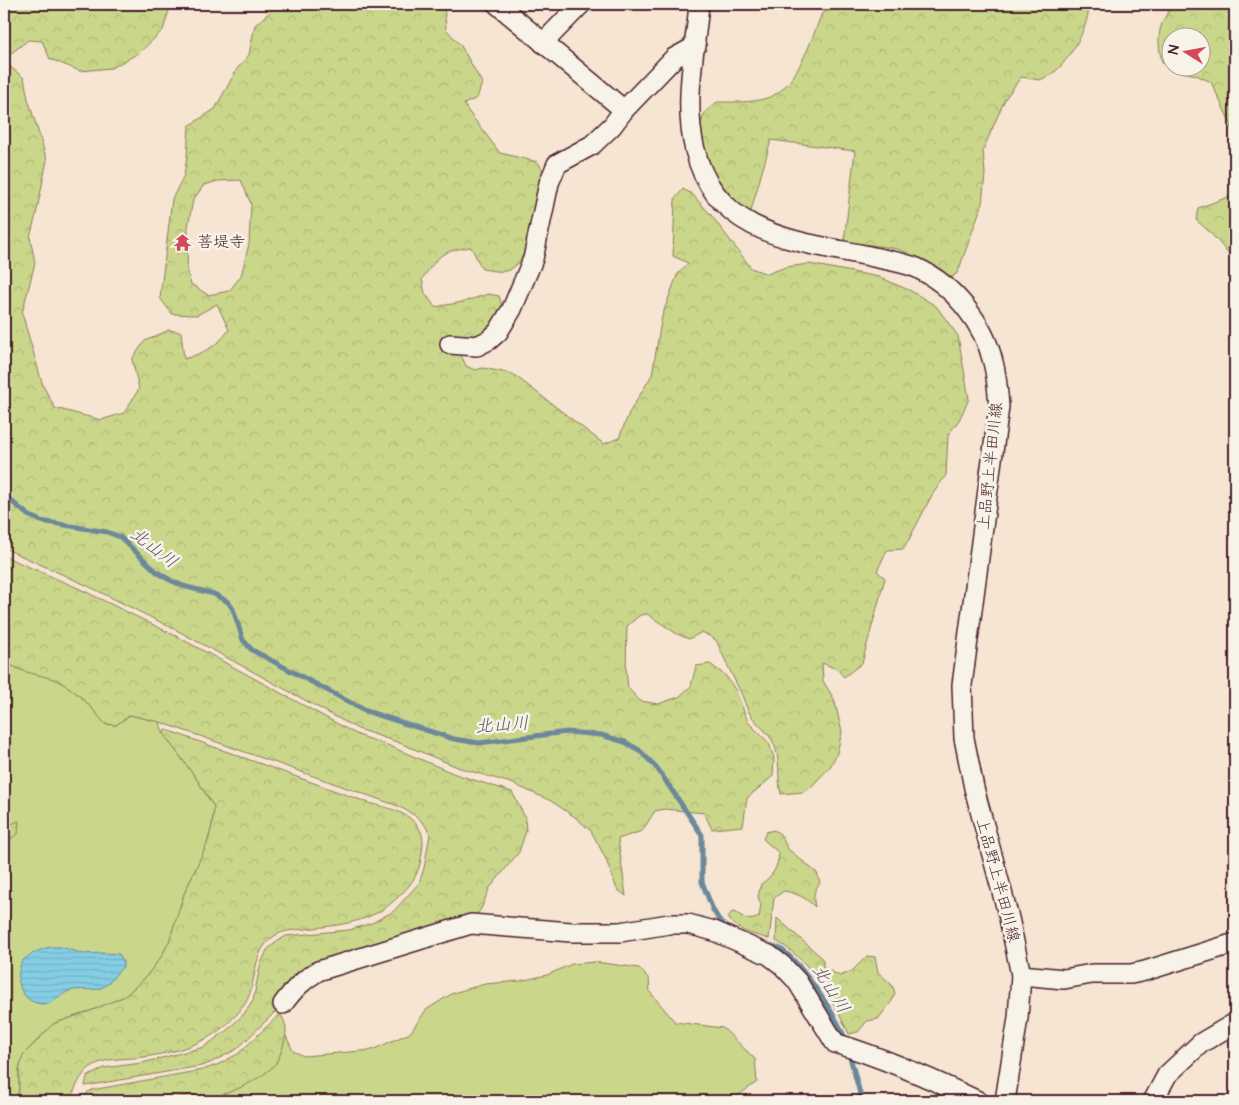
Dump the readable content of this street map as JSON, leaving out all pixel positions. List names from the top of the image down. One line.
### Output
{"streets":{"street":["上品野上半田川線"]},"water":["北山川"],"places":{"temple":["菩堤寺"]},"north":"left"}
